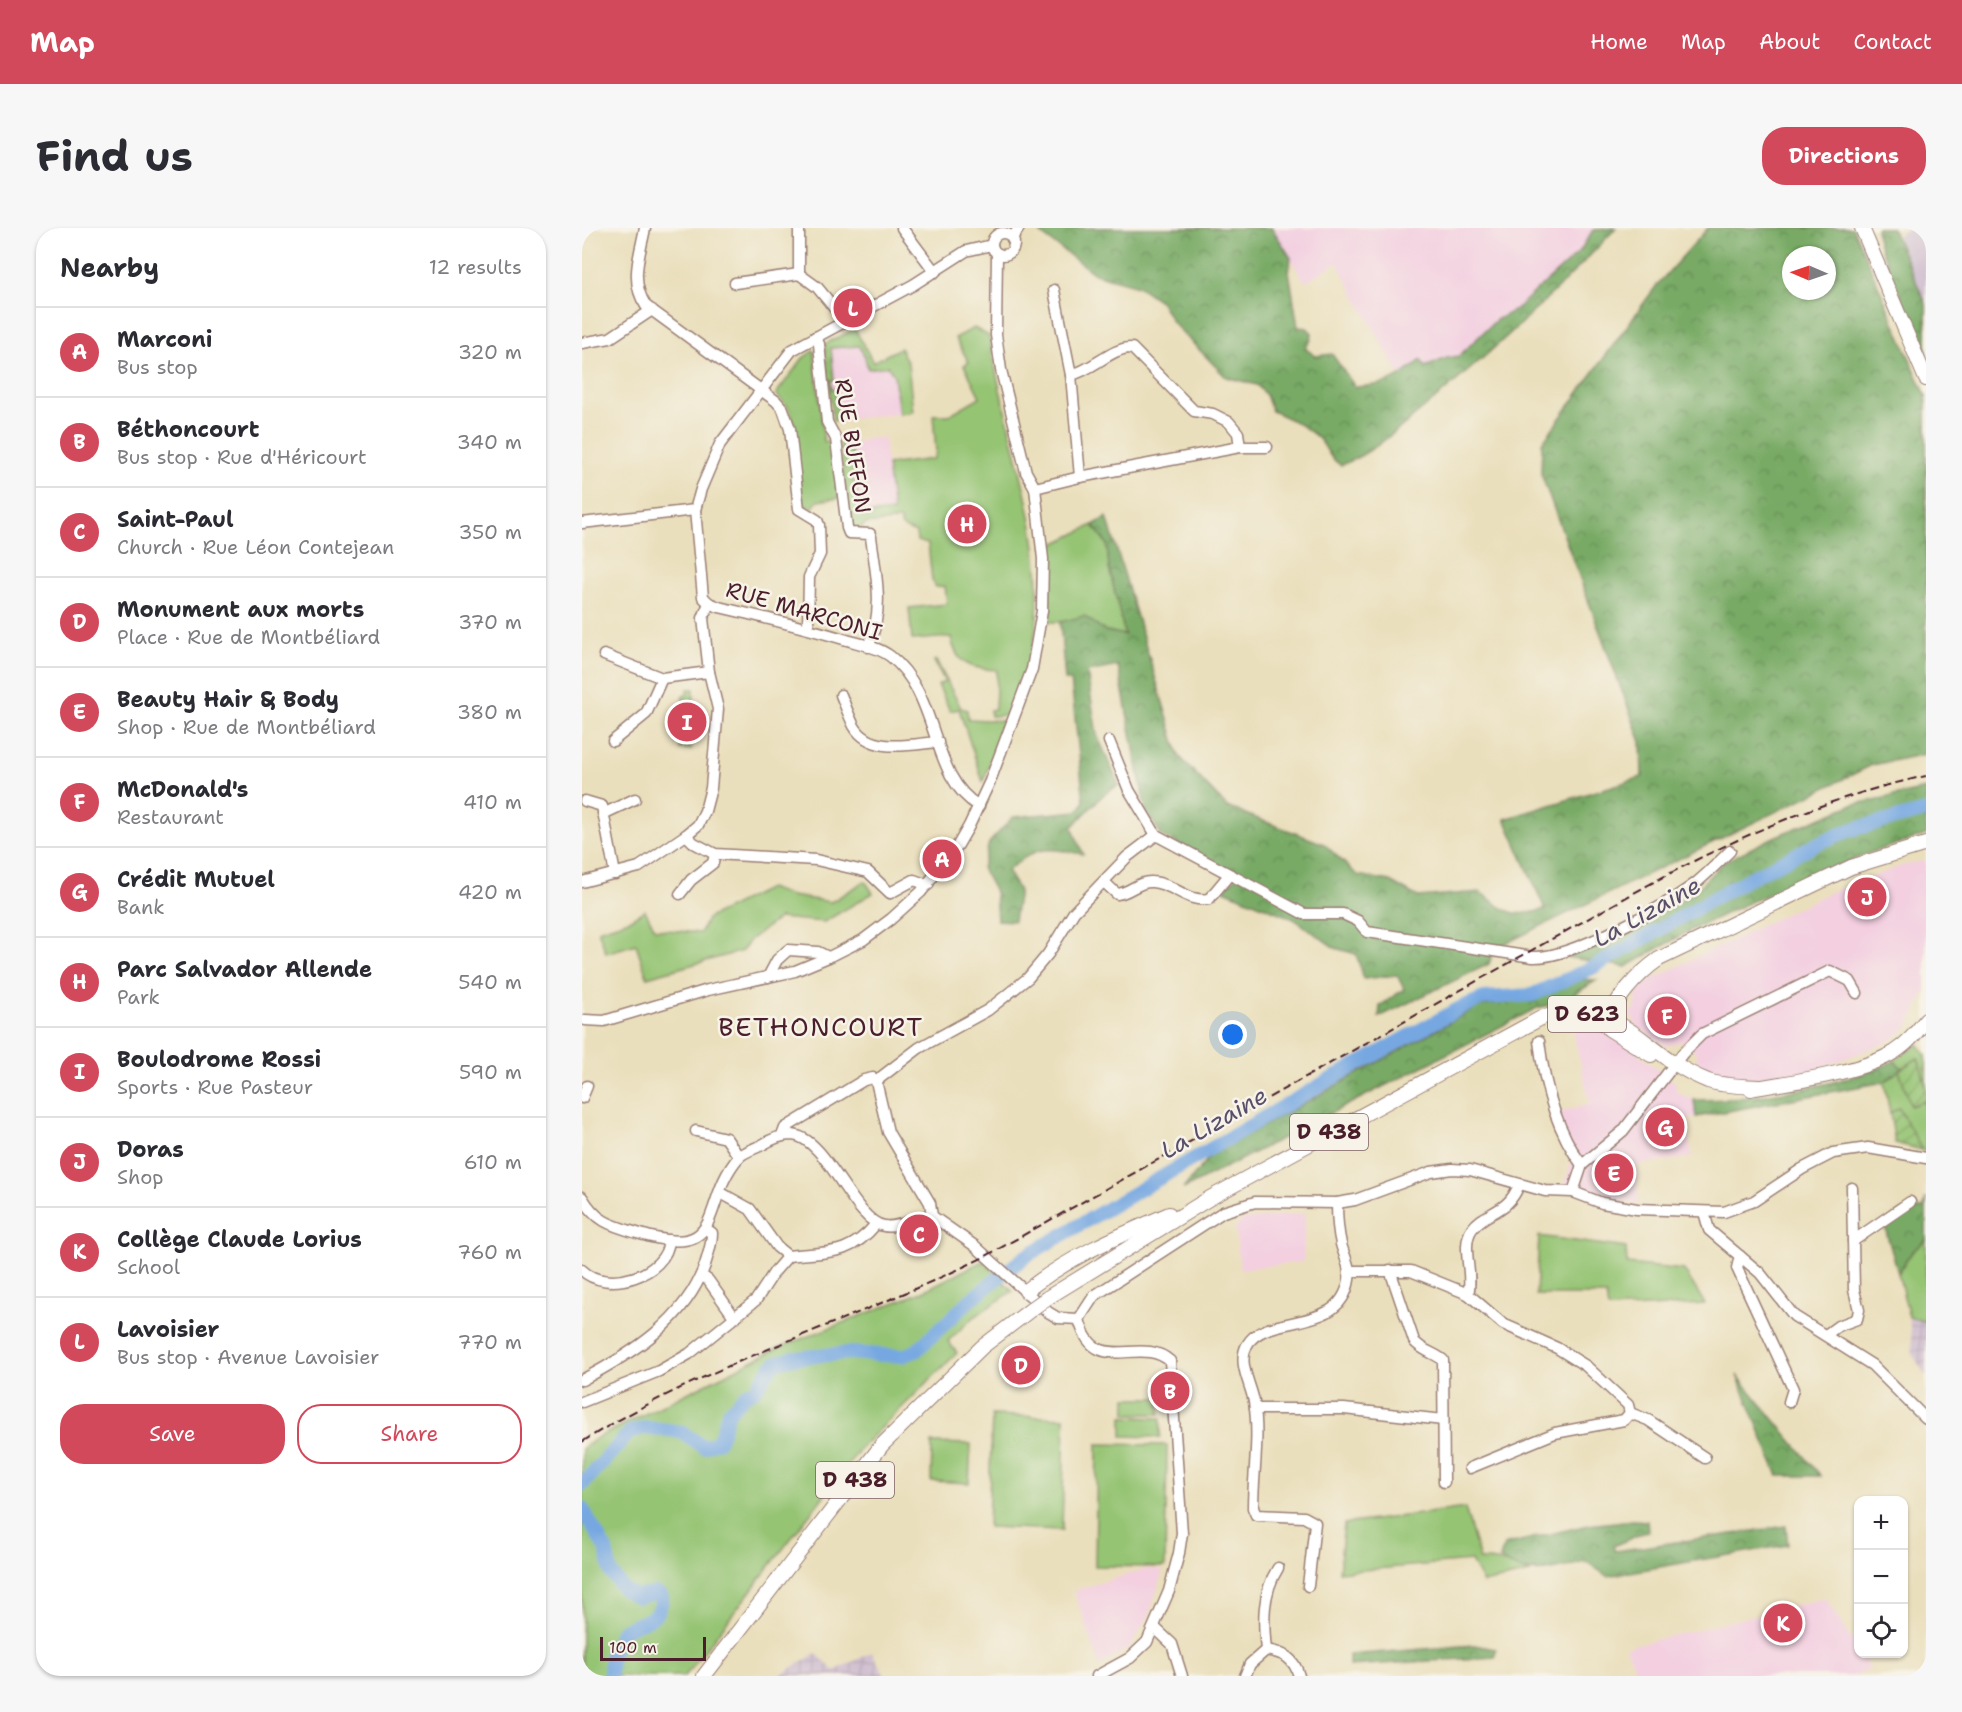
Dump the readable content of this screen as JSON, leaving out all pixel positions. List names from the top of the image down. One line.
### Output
{"streets":{"main road":["D 623","D 438"],"street":["RUE BUFFON","RUE MARCONI"]},"crossings":[["RUE BUFFON","RUE MARCONI"],["D 623","D 438"]],"districts":["BETHONCOURT"],"water":["La Lizaine"],"scale_bar":"100 m","north":"left","page":{"header":"Map","nav":["Home","Map","About","Contact"],"buttons":["Directions",["Save","Share"]],"title":"Find us","heading":["Nearby","12 results"],"pins":["L","H","I","A","J","F","G","E","C","D","B","K"],"list":[{"mark":"A","name":"Marconi","note":"Bus stop","value":"320 m"},{"mark":"B","name":"Béthoncourt","note":"Bus stop · Rue d'Héricourt","value":"340 m"},{"mark":"C","name":"Saint-Paul","note":"Church · Rue Léon Contejean","value":"350 m"},{"mark":"D","name":"Monument aux morts","note":"Place · Rue de Montbéliard","value":"370 m"},{"mark":"E","name":"Beauty Hair & Body","note":"Shop · Rue de Montbéliard","value":"380 m"},{"mark":"F","name":"McDonald's","note":"Restaurant","value":"410 m"},{"mark":"G","name":"Crédit Mutuel","note":"Bank","value":"420 m"},{"mark":"H","name":"Parc Salvador Allende","note":"Park","value":"540 m"},{"mark":"I","name":"Boulodrome Rossi","note":"Sports · Rue Pasteur","value":"590 m"},{"mark":"J","name":"Doras","note":"Shop","value":"610 m"},{"mark":"K","name":"Collège Claude Lorius","note":"School","value":"760 m"},{"mark":"L","name":"Lavoisier","note":"Bus stop · Avenue Lavoisier","value":"770 m"}],"map_buttons":["+","−"],"scale":"100 m"}}
